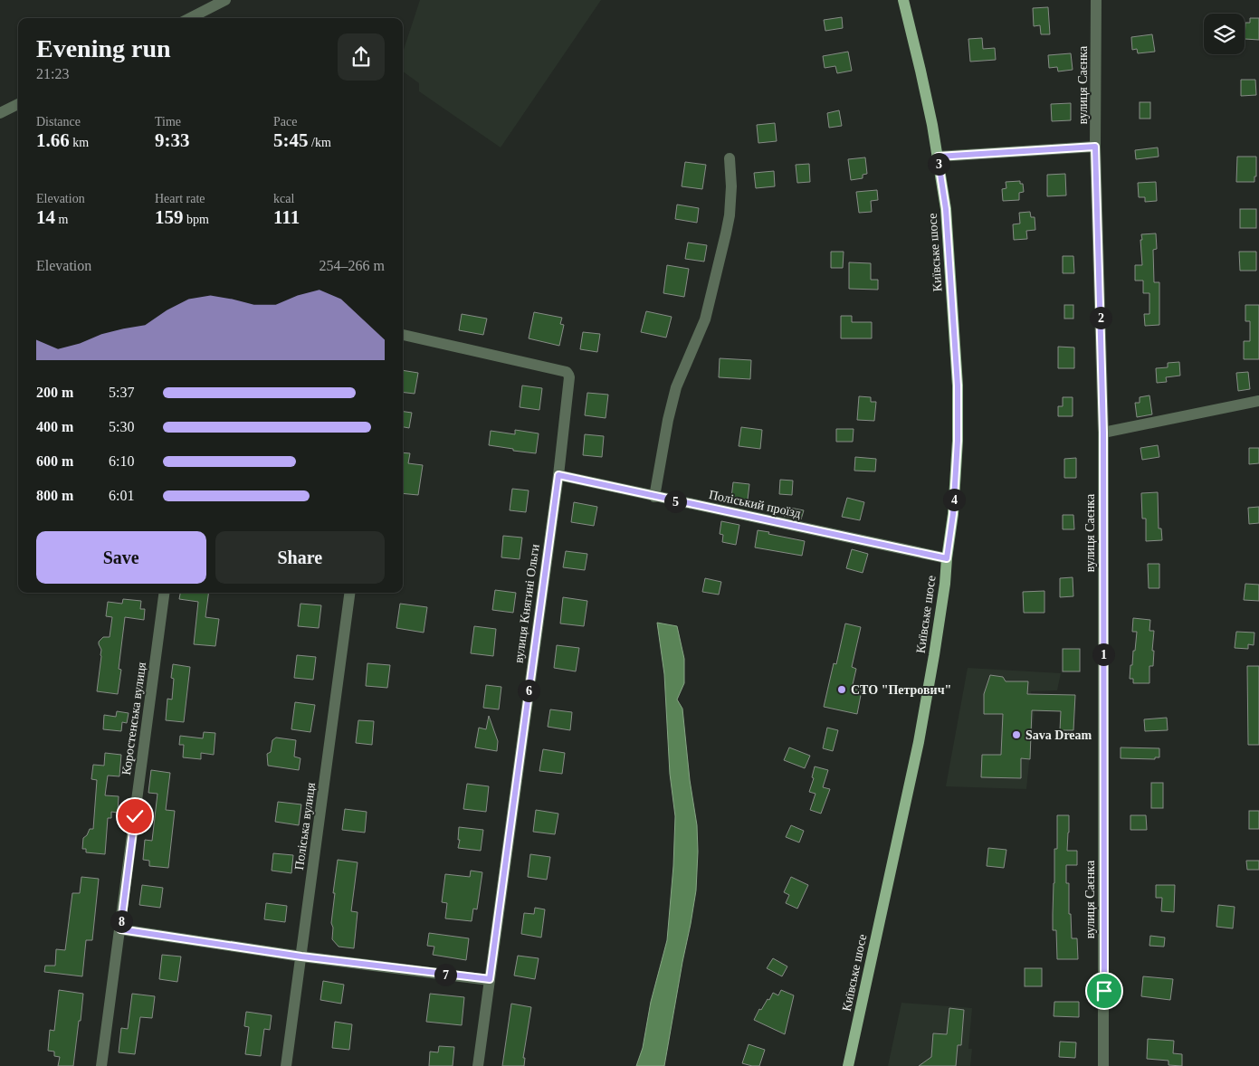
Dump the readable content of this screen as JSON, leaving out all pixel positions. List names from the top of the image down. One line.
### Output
{"streets":{"main road":["Київське шосе"],"street":["вулиця Саєнка","Поліський проїзд","вулиця Княгині Ольги","Коростенська вулиця","Поліська вулиця"]},"crossings":[["Київське шосе","Поліський проїзд"],["Поліський проїзд","вулиця Княгині Ольги"]],"places":["СТО \"Петрович\"","Sava Dream"],"page":{"heading":["Evening run","21:23"],"stats":[["Distance","1.66 km"],["Time","9:33"],["Pace","5:45 /km"],["Elevation","14 m"],["Heart rate","159 bpm"],["kcal","111"]],"pins":["3","2","4","5","1","6","8","7"],"chart":["Elevation","254–266 m"],"list":[{"name":"200 m","note":"5:37"},{"name":"400 m","note":"5:30"},{"name":"600 m","note":"6:10"},{"name":"800 m","note":"6:01"}],"buttons":["Save","Share"]}}
